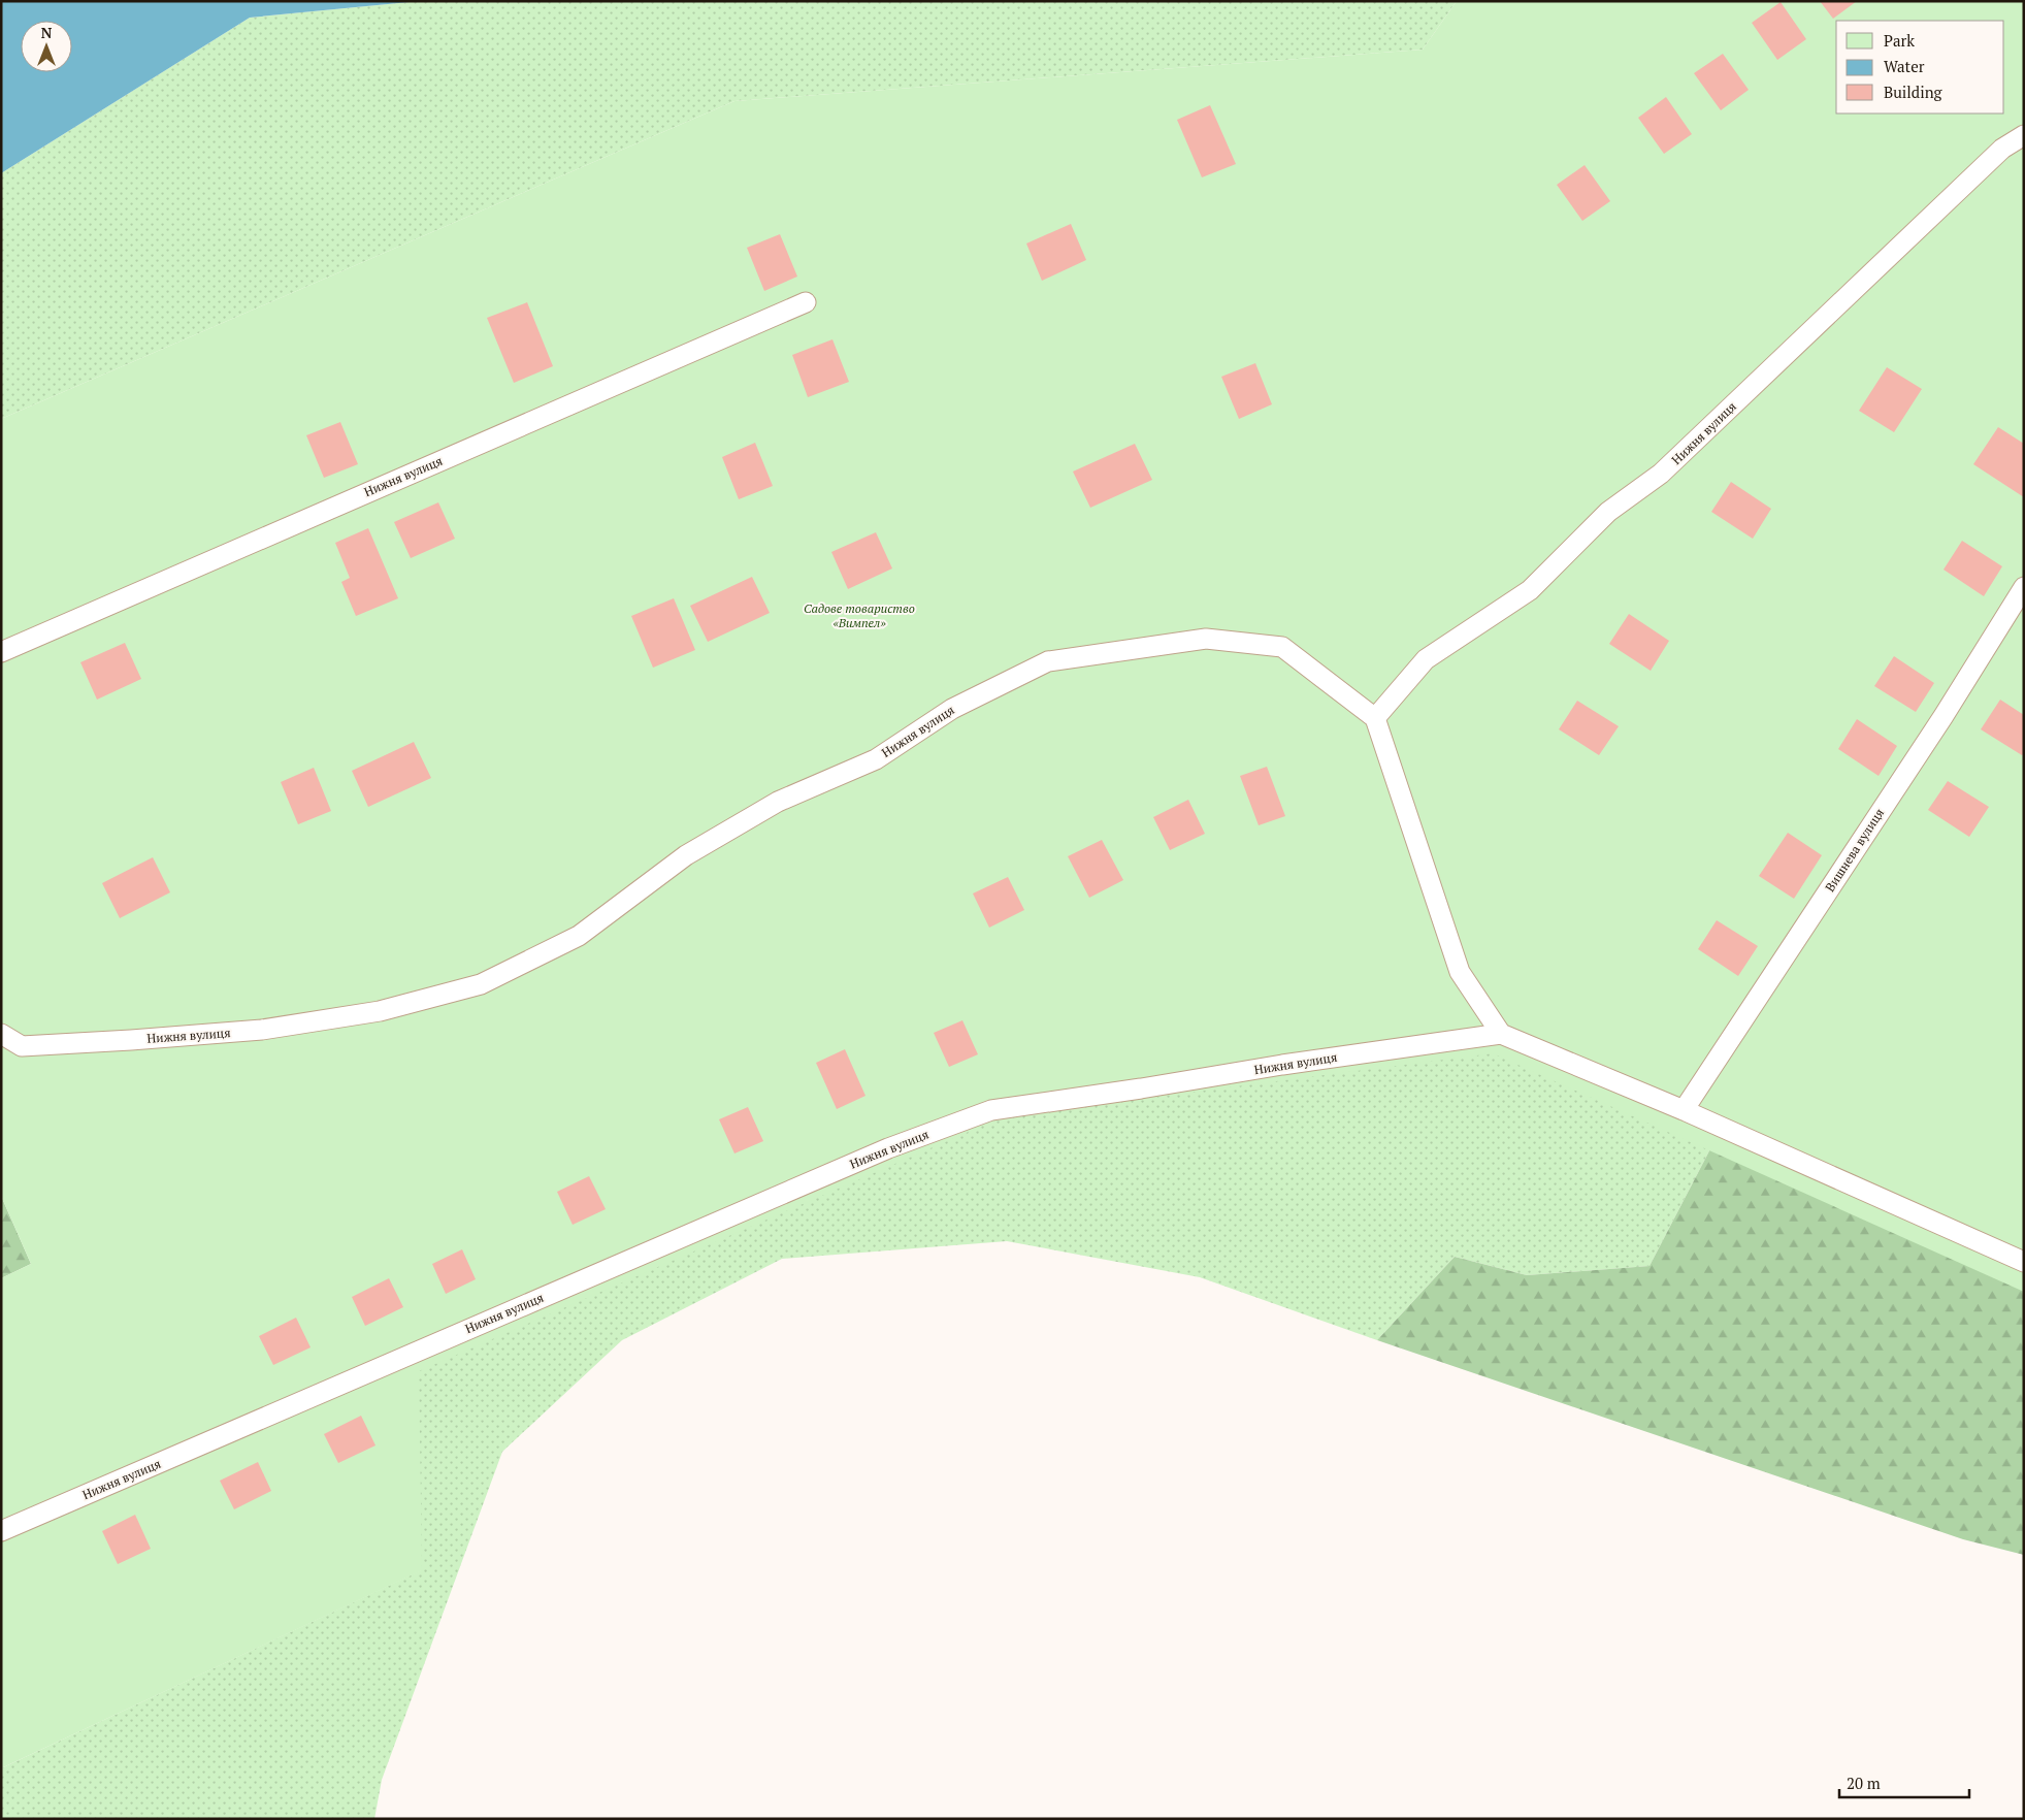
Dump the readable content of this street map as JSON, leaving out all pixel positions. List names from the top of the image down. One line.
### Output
{"streets":{"lane":["Нижня вулиця","Вишнева вулиця"]},"parks":["Садове товариство «Вимпел»"],"legend":["Park","Water","Building"],"scale_bar":"20 m","north":"top"}
